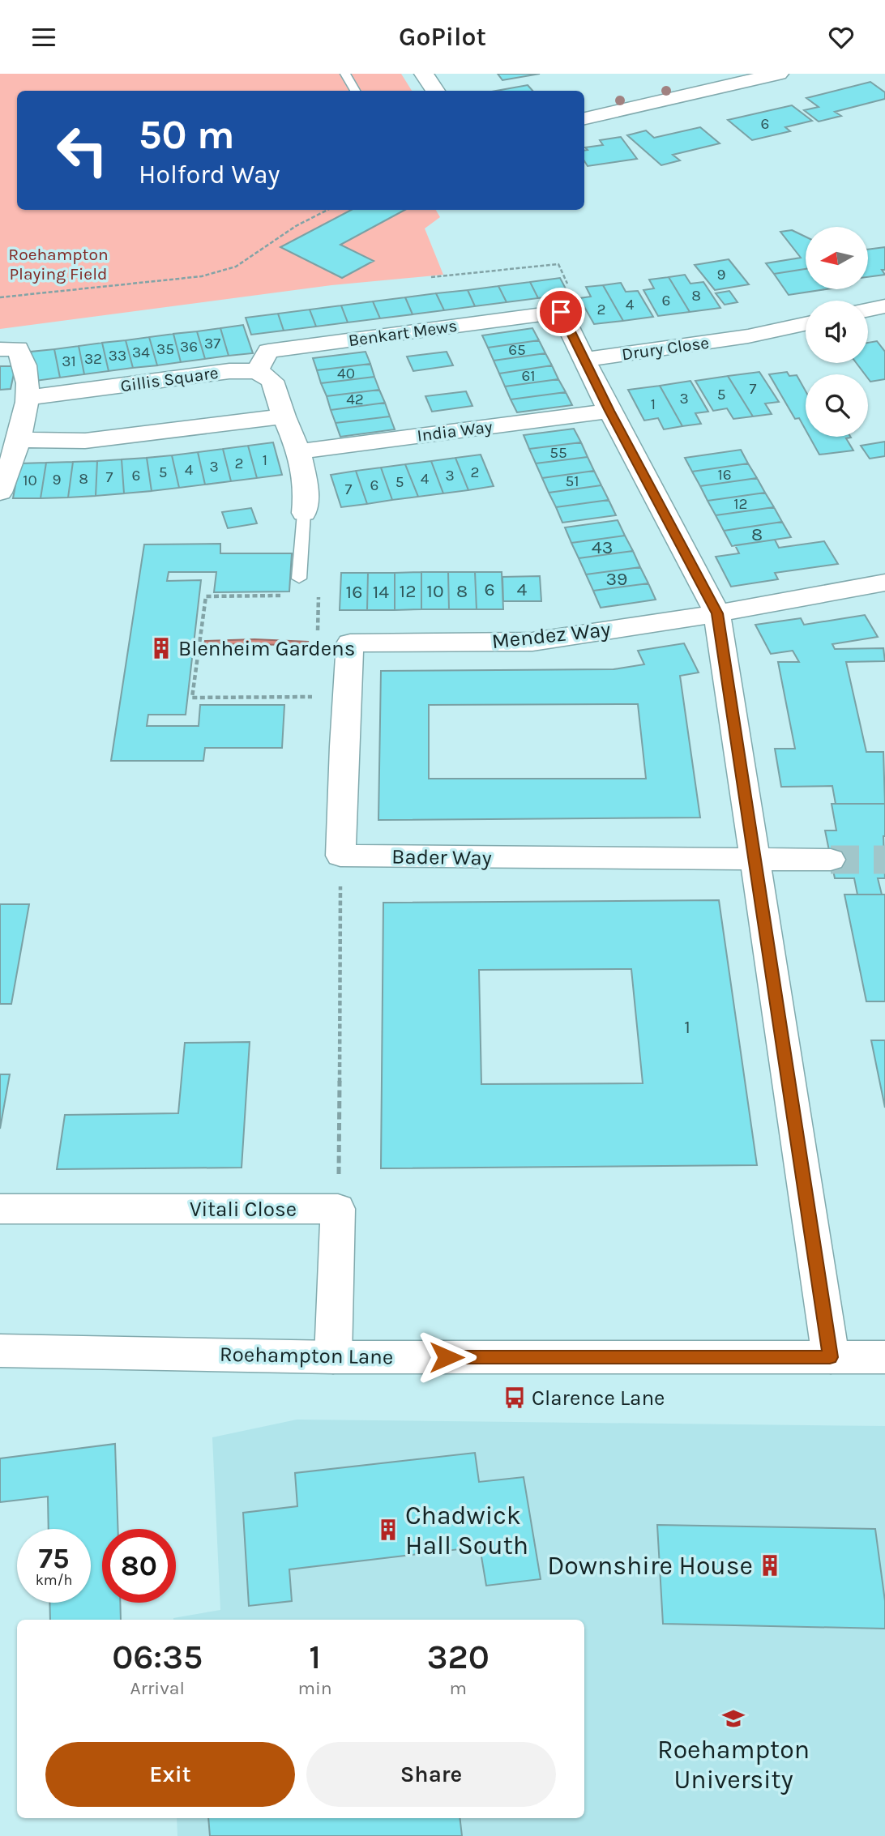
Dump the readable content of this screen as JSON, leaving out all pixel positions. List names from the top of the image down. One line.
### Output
{"streets":{"main road":["Benkart Mews","Drury Close","Gillis Square","India Way","Mendez Way","Bader Way","Vitali Close","Roehampton Lane"]},"crossings":[["Benkart Mews","Gillis Square"],["Mendez Way","Bader Way"]],"parks":["Roehampton Playing Field"],"places":{"building":["Blenheim Gardens","Chadwick Hall South","Downshire House"],"bus stop":["Clarence Lane"],"school or university":["Roehampton University"]},"house_numbers":["6","9","8","6","4","2","37","36","35","65","34","33","32","31","40","61","7","5","3","42","1","55","1","2","3","4","5","2","16","6","3","7","8","4","9","10","51","5","6","7","12","8","43","39","6","4","12","10","8","16","14","1"],"north":"left","page":{"header":"GoPilot","turn":["50 m","Holford Way"],"speed":"75 km/h","limit":"80","eta":["06:35","Arrival","1","min","320","m"],"buttons":["Exit","Share"]}}
